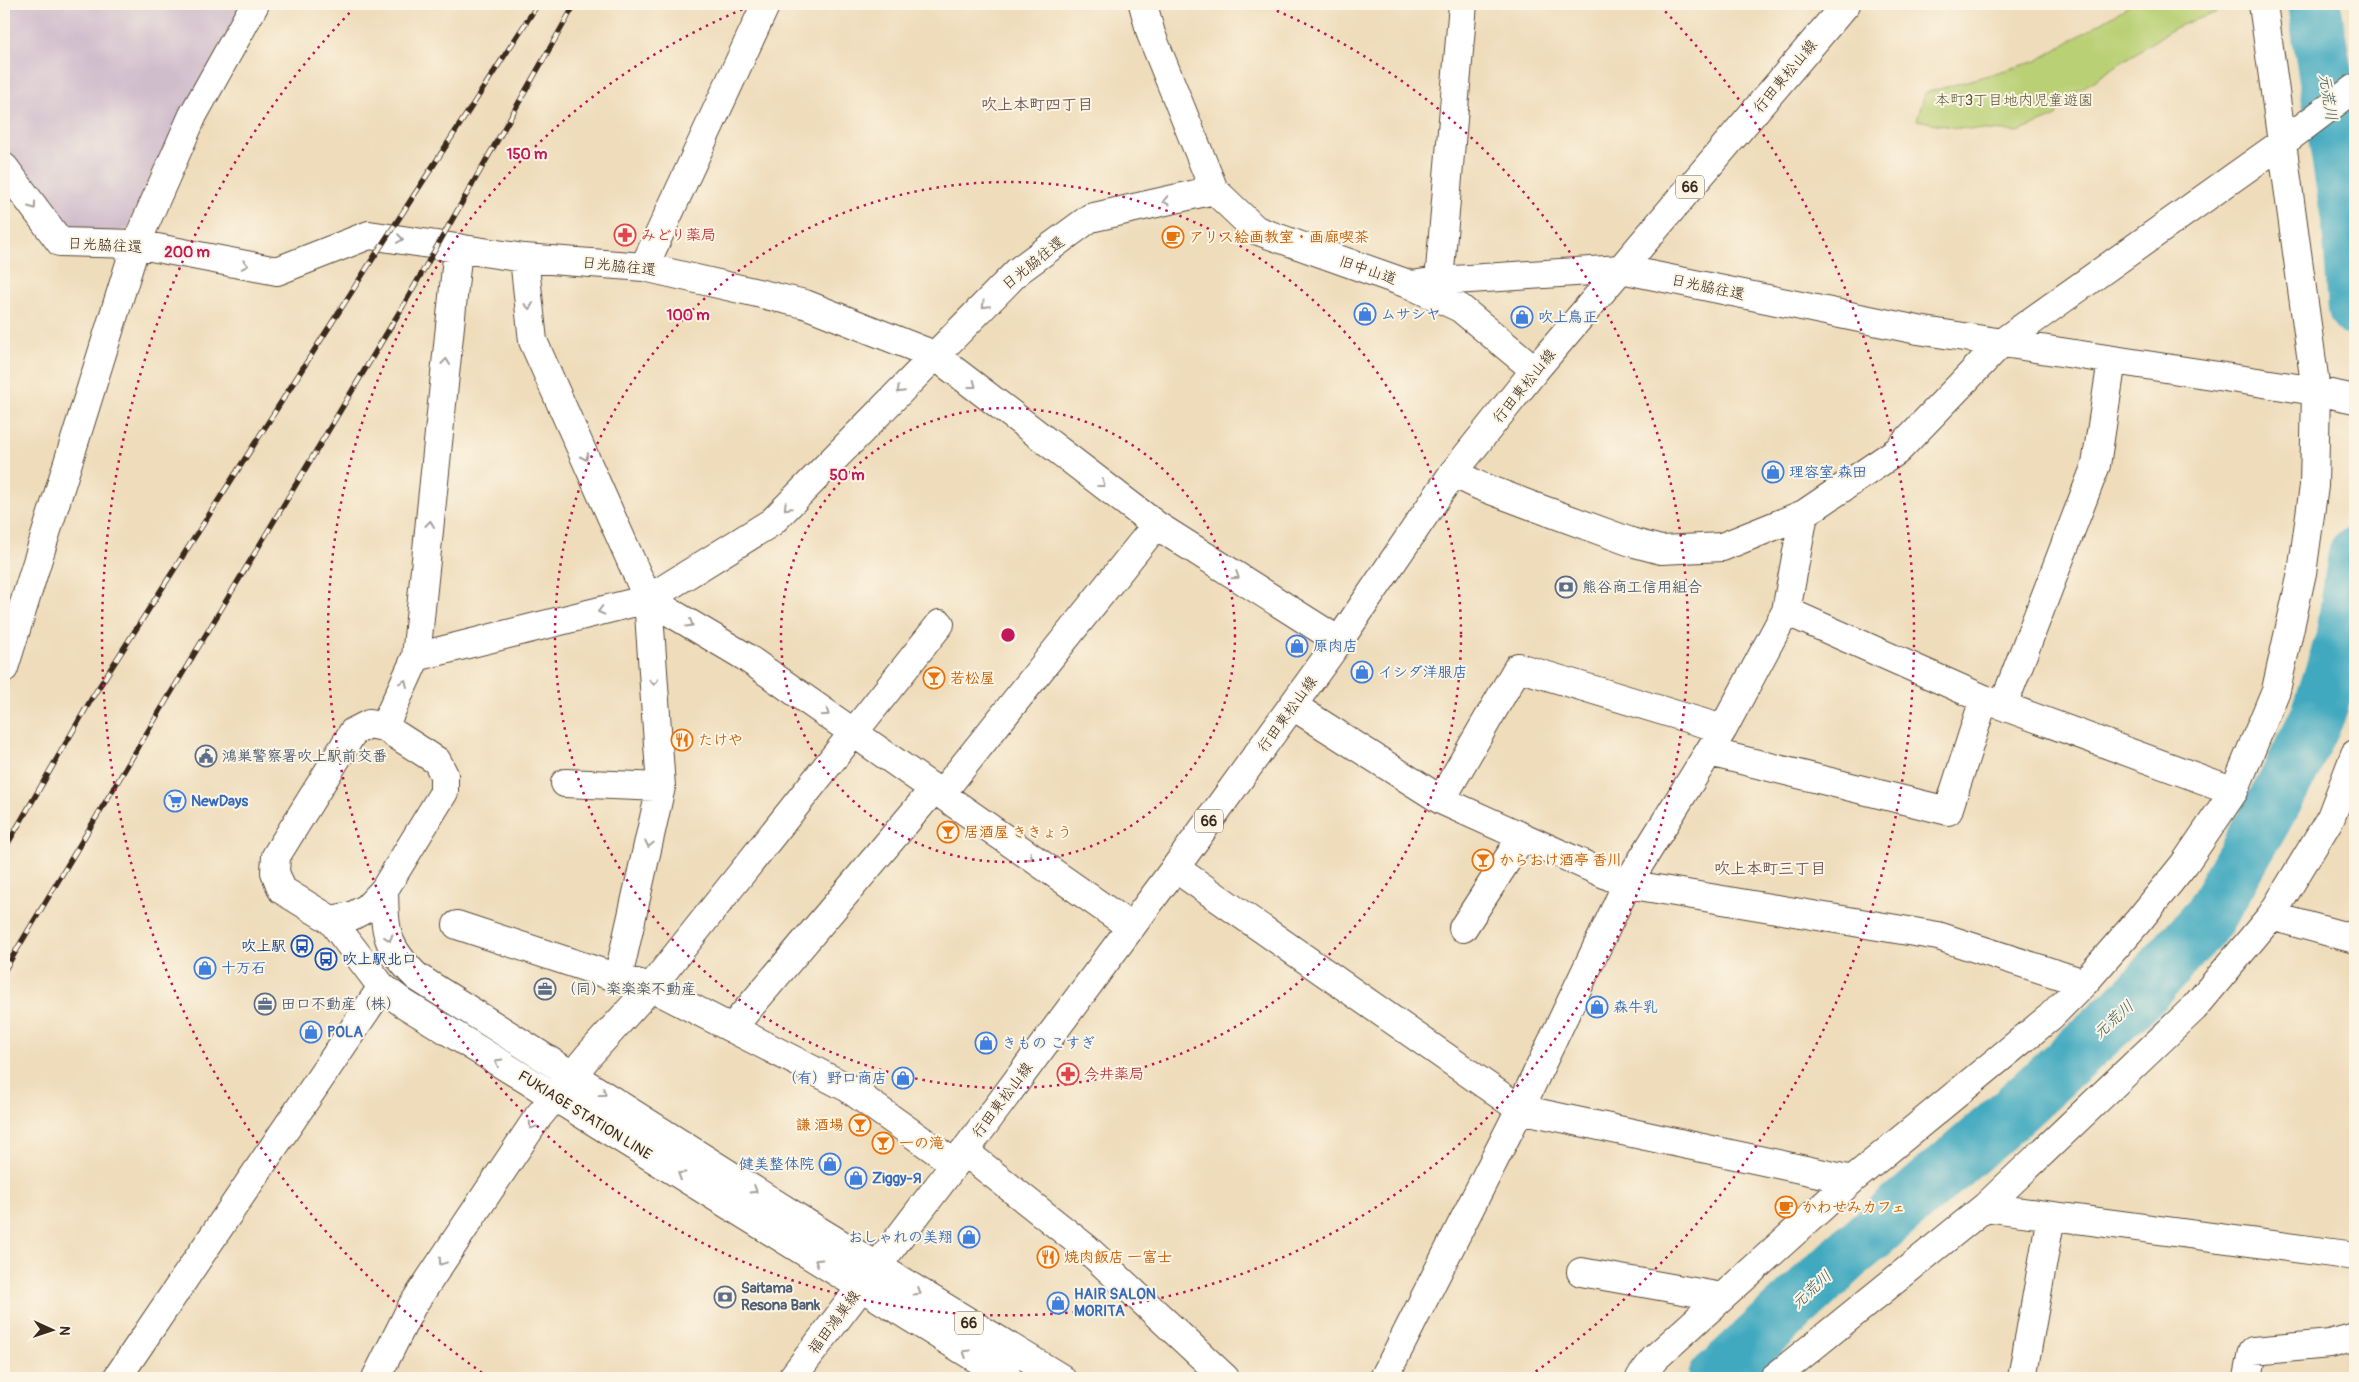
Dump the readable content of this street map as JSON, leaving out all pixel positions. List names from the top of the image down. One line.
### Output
{"streets":{"street":["行田東松山線","66","日光脇往還","旧中山道","FUKIAGE STATION LINE","福田鴻巣線"]},"crossings":[["行田東松山線","66"],["行田東松山線","日光脇往還"],["行田東松山線","旧中山道"],["行田東松山線","FUKIAGE STATION LINE"],["行田東松山線","福田鴻巣線"],["66","FUKIAGE STATION LINE"],["66","福田鴻巣線"],["日光脇往還","旧中山道"],["FUKIAGE STATION LINE","福田鴻巣線"]],"districts":["吹上本町四丁目","吹上本町三丁目"],"water":["元荒川"],"parks":["本町3丁目地内児童遊園"],"places":{"pharmacy":["みどり薬局","今井薬局"],"cafe":["アリス絵画教室・画廊喫茶","かわせみカフェ"],"shop":["ムサシヤ","吹上鳥正","理容室 森田","原肉店","イシダ洋服店","十万石","森牛乳","POLA","きもの こすぎ","（有）野口商店","健美整体院","Ziggy-Я","おしゃれの美翔","HAIR SALON MORITA"],"bank":["熊谷商工信用組合","Saitama Resona Bank"],"bar":["若松屋","居酒屋 ききょう","からおけ酒亭 香川","謙 酒場","一の滝"],"restaurant":["たけや","焼肉飯店 一富士"],"public building":["鴻巣警察署吹上駅前交番"],"supermarket":["NewDays"],"bus stop":["吹上駅","吹上駅北口"],"office":["（同）楽楽楽不動産","田口不動産（株）"]},"north":"right","rings":["150 m","200 m","100 m","50 m"]}
